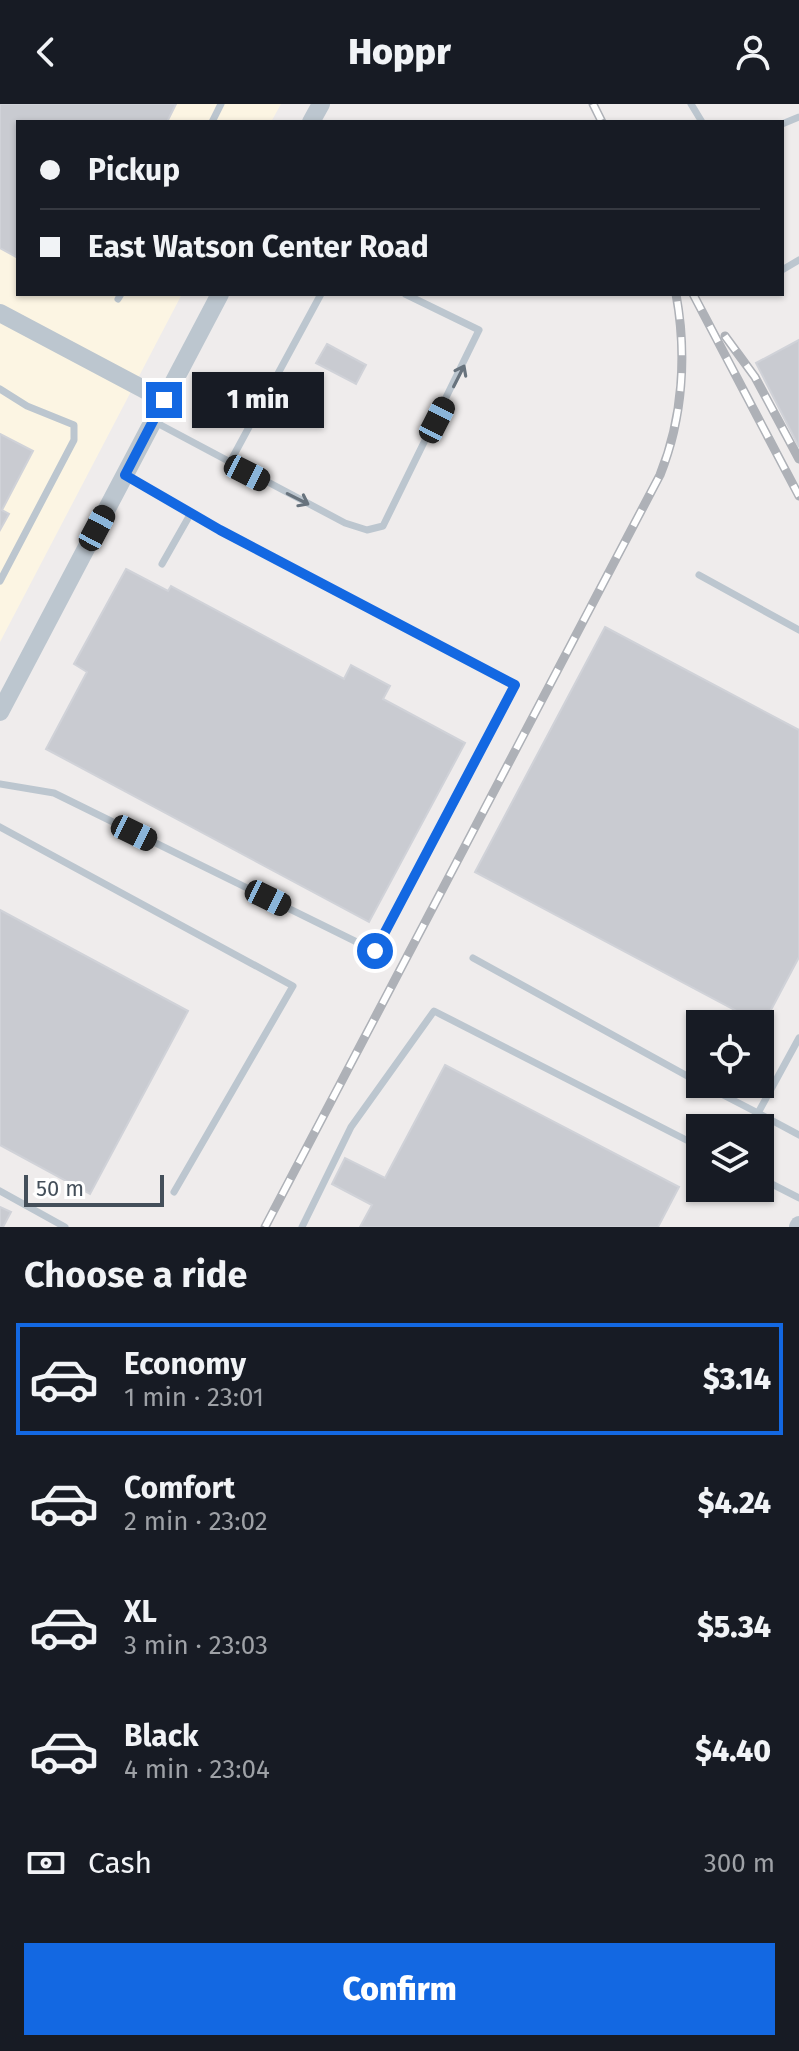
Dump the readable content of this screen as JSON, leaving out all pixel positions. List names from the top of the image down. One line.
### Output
{"scale_bar":"50 m","page":{"header":"Hoppr","banner":["Pickup","East Watson Center Road"],"bubble":"1 min","scale":"50 m","heading":"Choose a ride","list":[{"name":"Economy","note":"1 min · 23:01","value":"$3.14"},{"name":"Comfort","note":"2 min · 23:02","value":"$4.24"},{"name":"XL","note":"3 min · 23:03","value":"$5.34"},{"name":"Black","note":"4 min · 23:04","value":"$4.40"}],"pay":["Cash","300 m"],"buttons":"Confirm"}}
